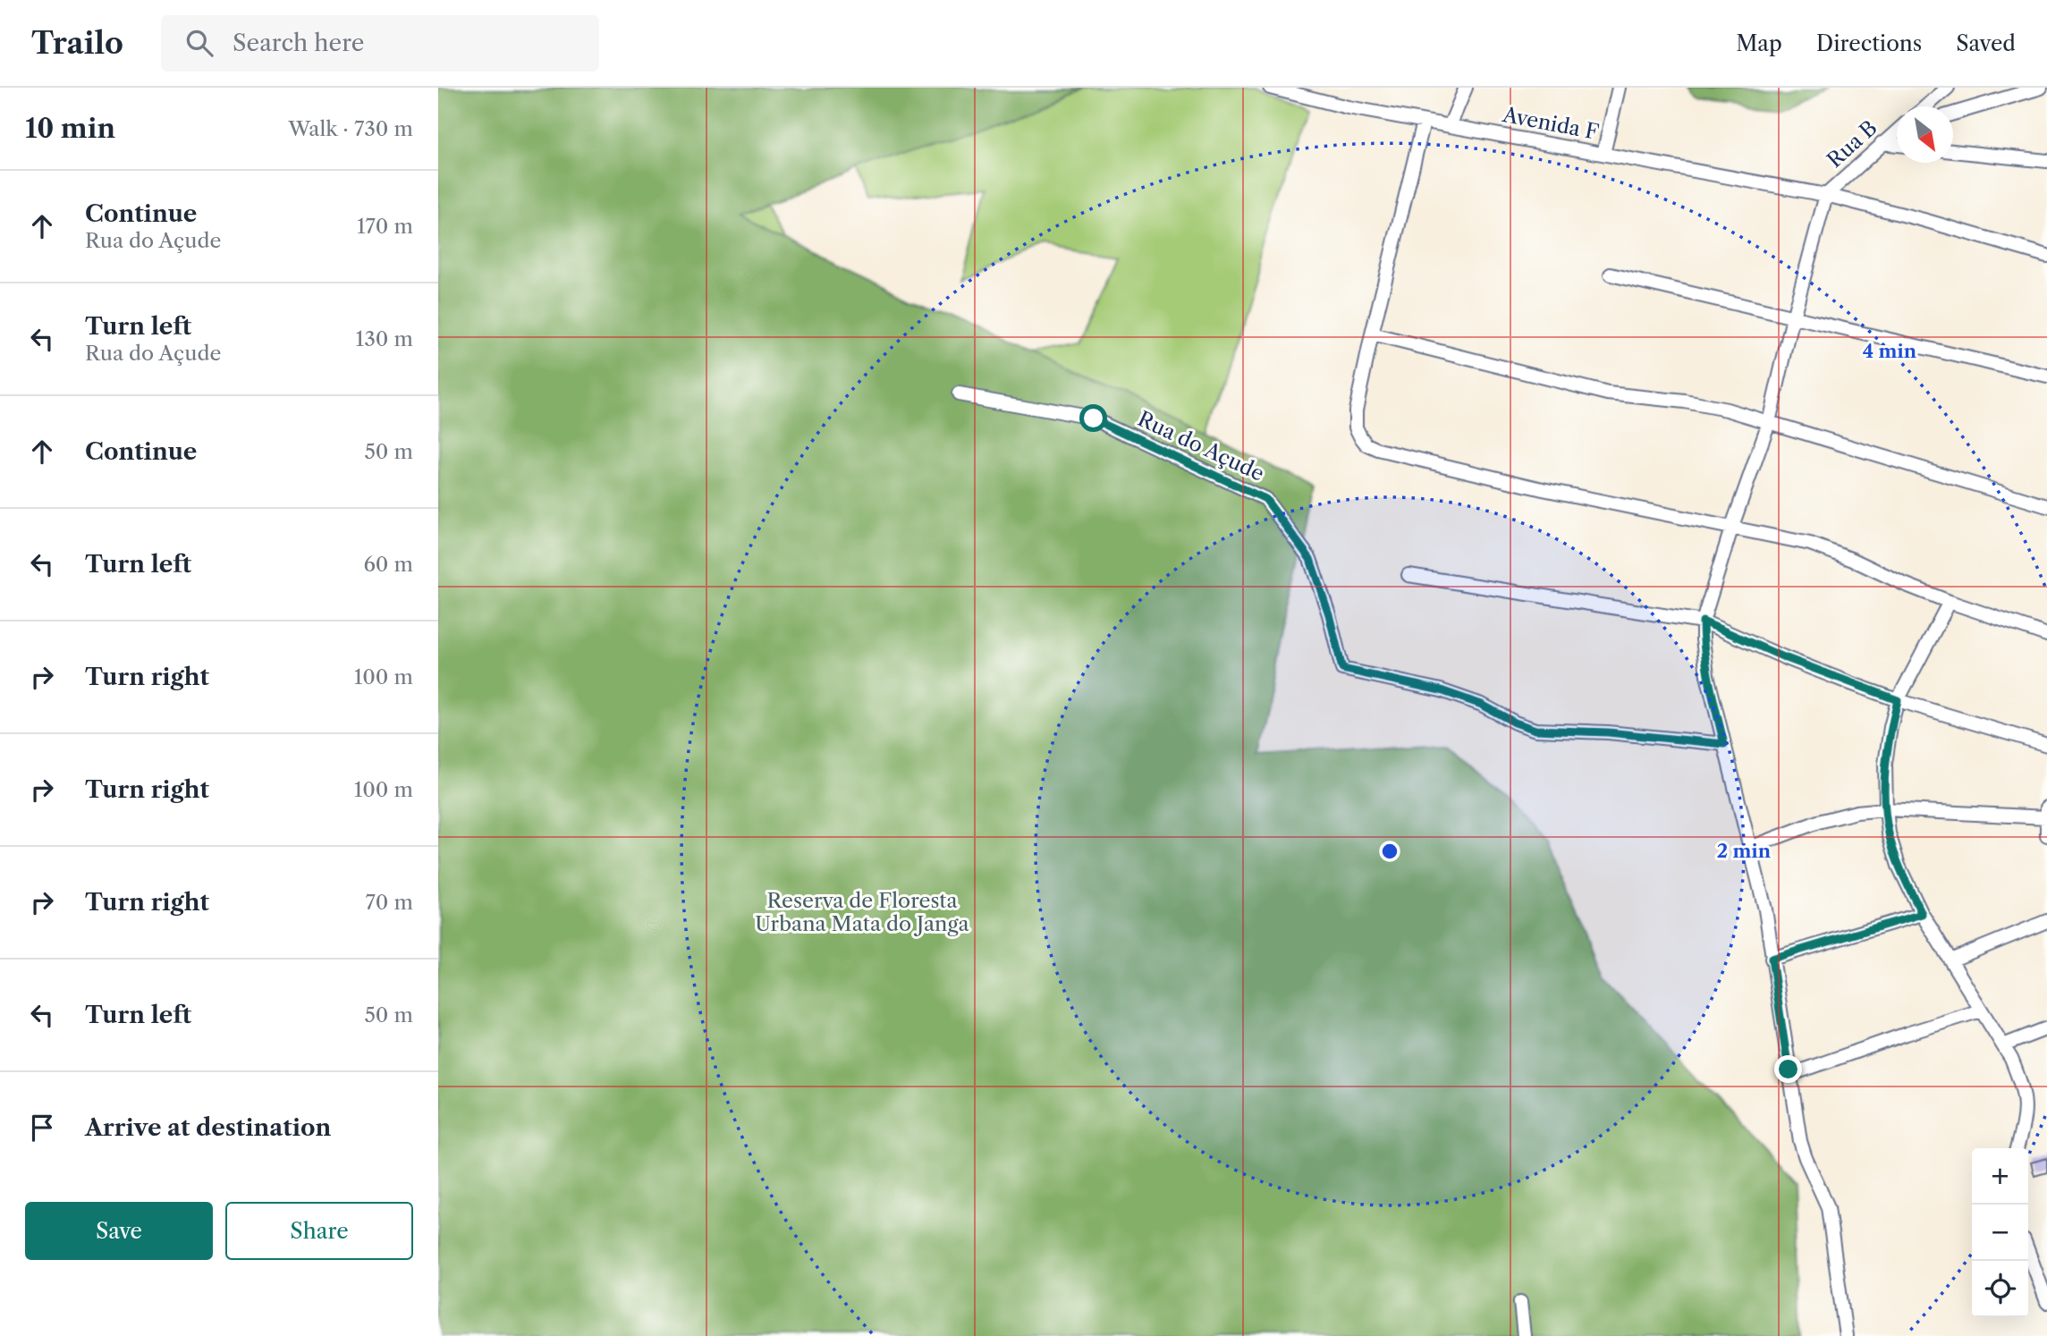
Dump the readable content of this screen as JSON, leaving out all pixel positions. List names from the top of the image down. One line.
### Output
{"streets":{"street":["Avenida F","Rua B","Rua do Açude"]},"crossings":[["Avenida F","Rua B"]],"parks":["Reserva de Floresta Urbana Mata do Janga"],"north":"bottom right","page":{"header":"Trailo","search":"Search here","nav":["Map","Directions","Saved"],"heading":["10 min","Walk · 730 m"],"list":[["Continue","Rua do Açude","170 m"],["Turn left","Rua do Açude","130 m"],["Continue","50 m"],["Turn left","60 m"],["Turn right","100 m"],["Turn right","100 m"],["Turn right","70 m"],["Turn left","50 m"],"Arrive at destination"],"map_buttons":["+","−"],"buttons":["Save","Share"]},"rings":["4 min","2 min"]}
